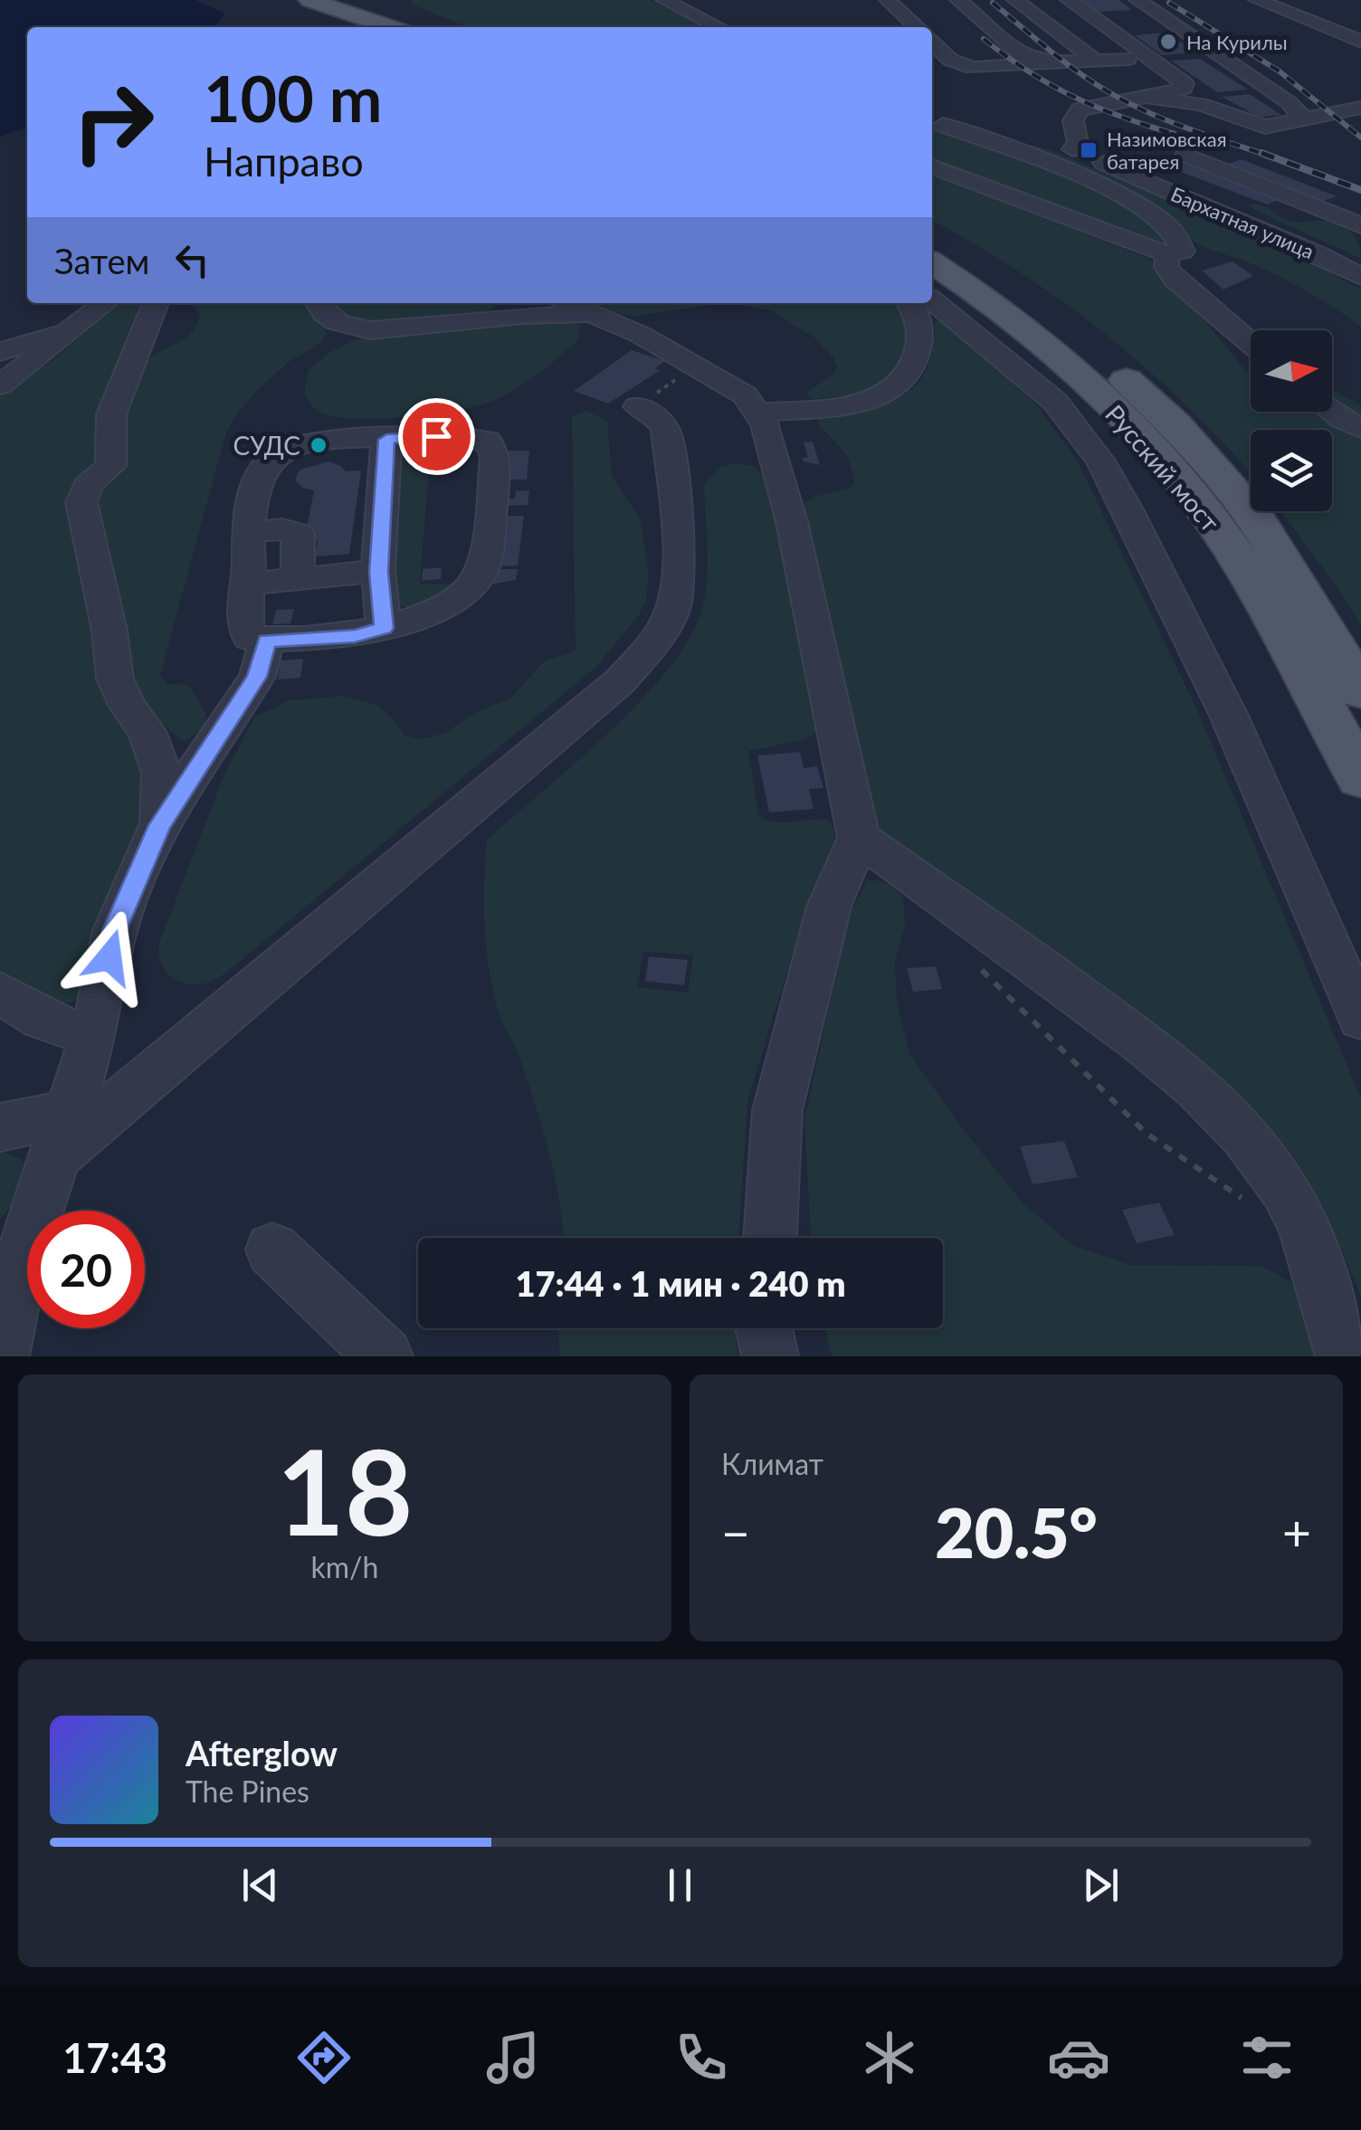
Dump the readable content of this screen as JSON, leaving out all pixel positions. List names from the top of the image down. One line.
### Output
{"streets":{"main road":["Русский мост"],"street":["Бархатная улица"]},"places":{"other":["На Курилы","СУДС"],"transit":["Назимовская батарея"]},"north":"right","page":{"turn":["100 m","Направо"],"then":"Затем","limit":"20","trip":"17:44 · 1 мин · 240 m","tile":[["18","km/h"],"Климат"],"heat":["−","20.5°","+"],"song":["Afterglow","The Pines"],"tabs":"17:43"}}
